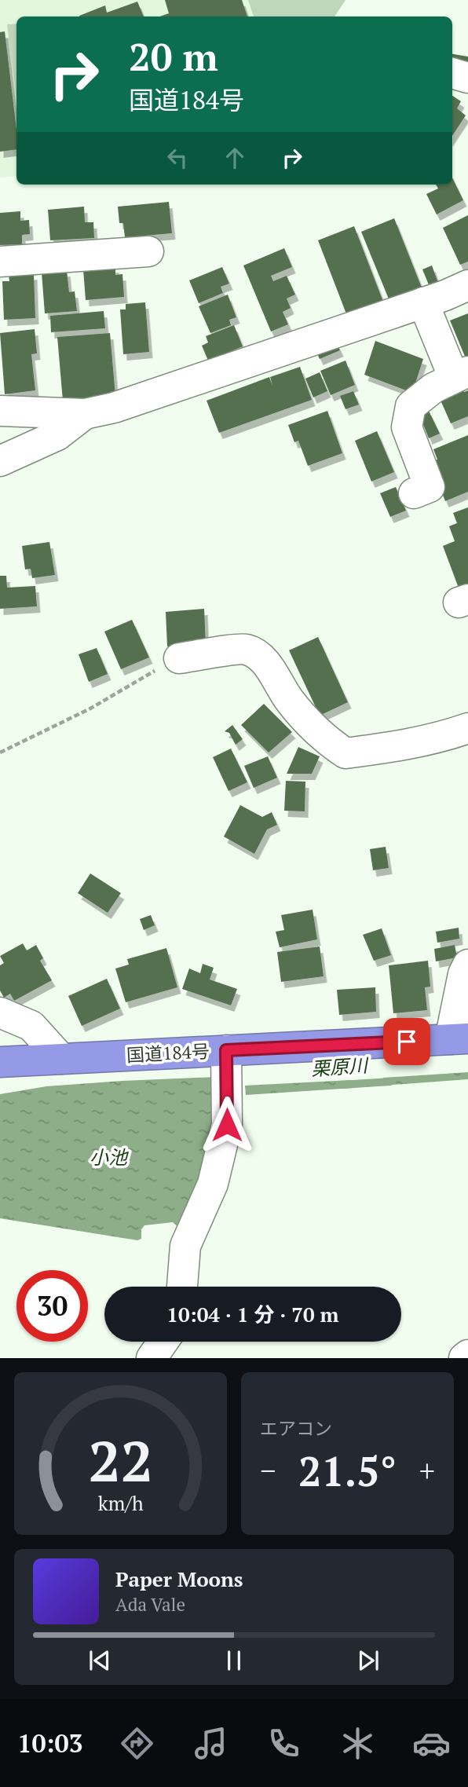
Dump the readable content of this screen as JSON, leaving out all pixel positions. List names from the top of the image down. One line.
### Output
{"streets":{"highway":["国道184号"]},"water":["栗原川","小池"],"page":{"turn":["20 m","国道184号"],"limit":"30","trip":"10:04 · 1 分 · 70 m","tile":"エアコン","heat":["−","21.5°","+"],"song":["Paper Moons","Ada Vale"],"tabs":"10:03","gauge":["22","km/h"]}}
